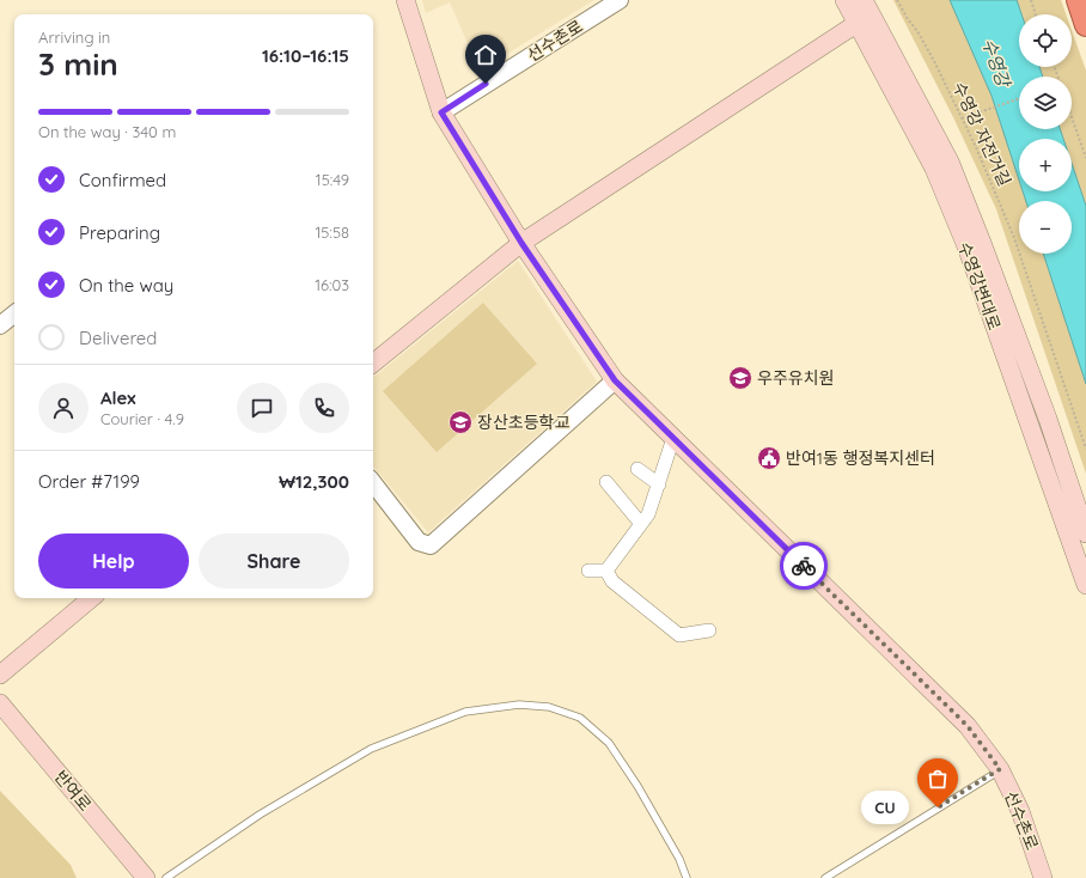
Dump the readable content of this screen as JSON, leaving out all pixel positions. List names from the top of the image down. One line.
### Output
{"streets":{"main road":["선수촌로","수영강변대로","반여로"],"path":["수영강 자전거길"]},"water":["수영강"],"places":{"school or university":["우주유치원","장산초등학교"],"public building":["반여1동 행정복지센터"],"other":["CU"]},"page":{"map_buttons":["+","−"],"heading":["3 min","Arriving in","16:10–16:15"],"panel":["Alex","Courier · 4.9","Order #7199","₩12,300"],"bar":"On the way · 340 m","list":[["Confirmed","15:49"],["Preparing","15:58"],["On the way","16:03"],"Delivered"],"buttons":["Help","Share"],"bubble":"CU"}}
